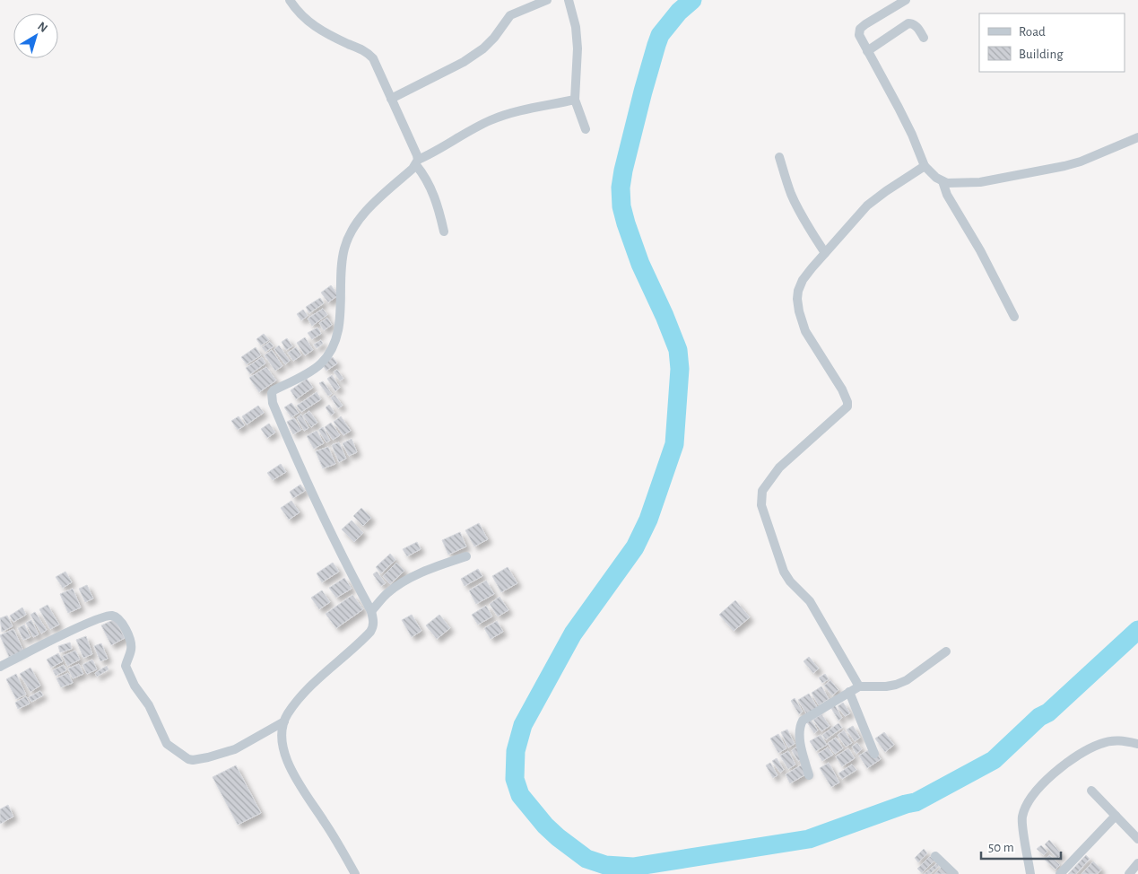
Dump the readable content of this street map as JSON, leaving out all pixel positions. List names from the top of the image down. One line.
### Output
{"legend":["Road","Building"],"scale_bar":"50 m","north":"top right"}
